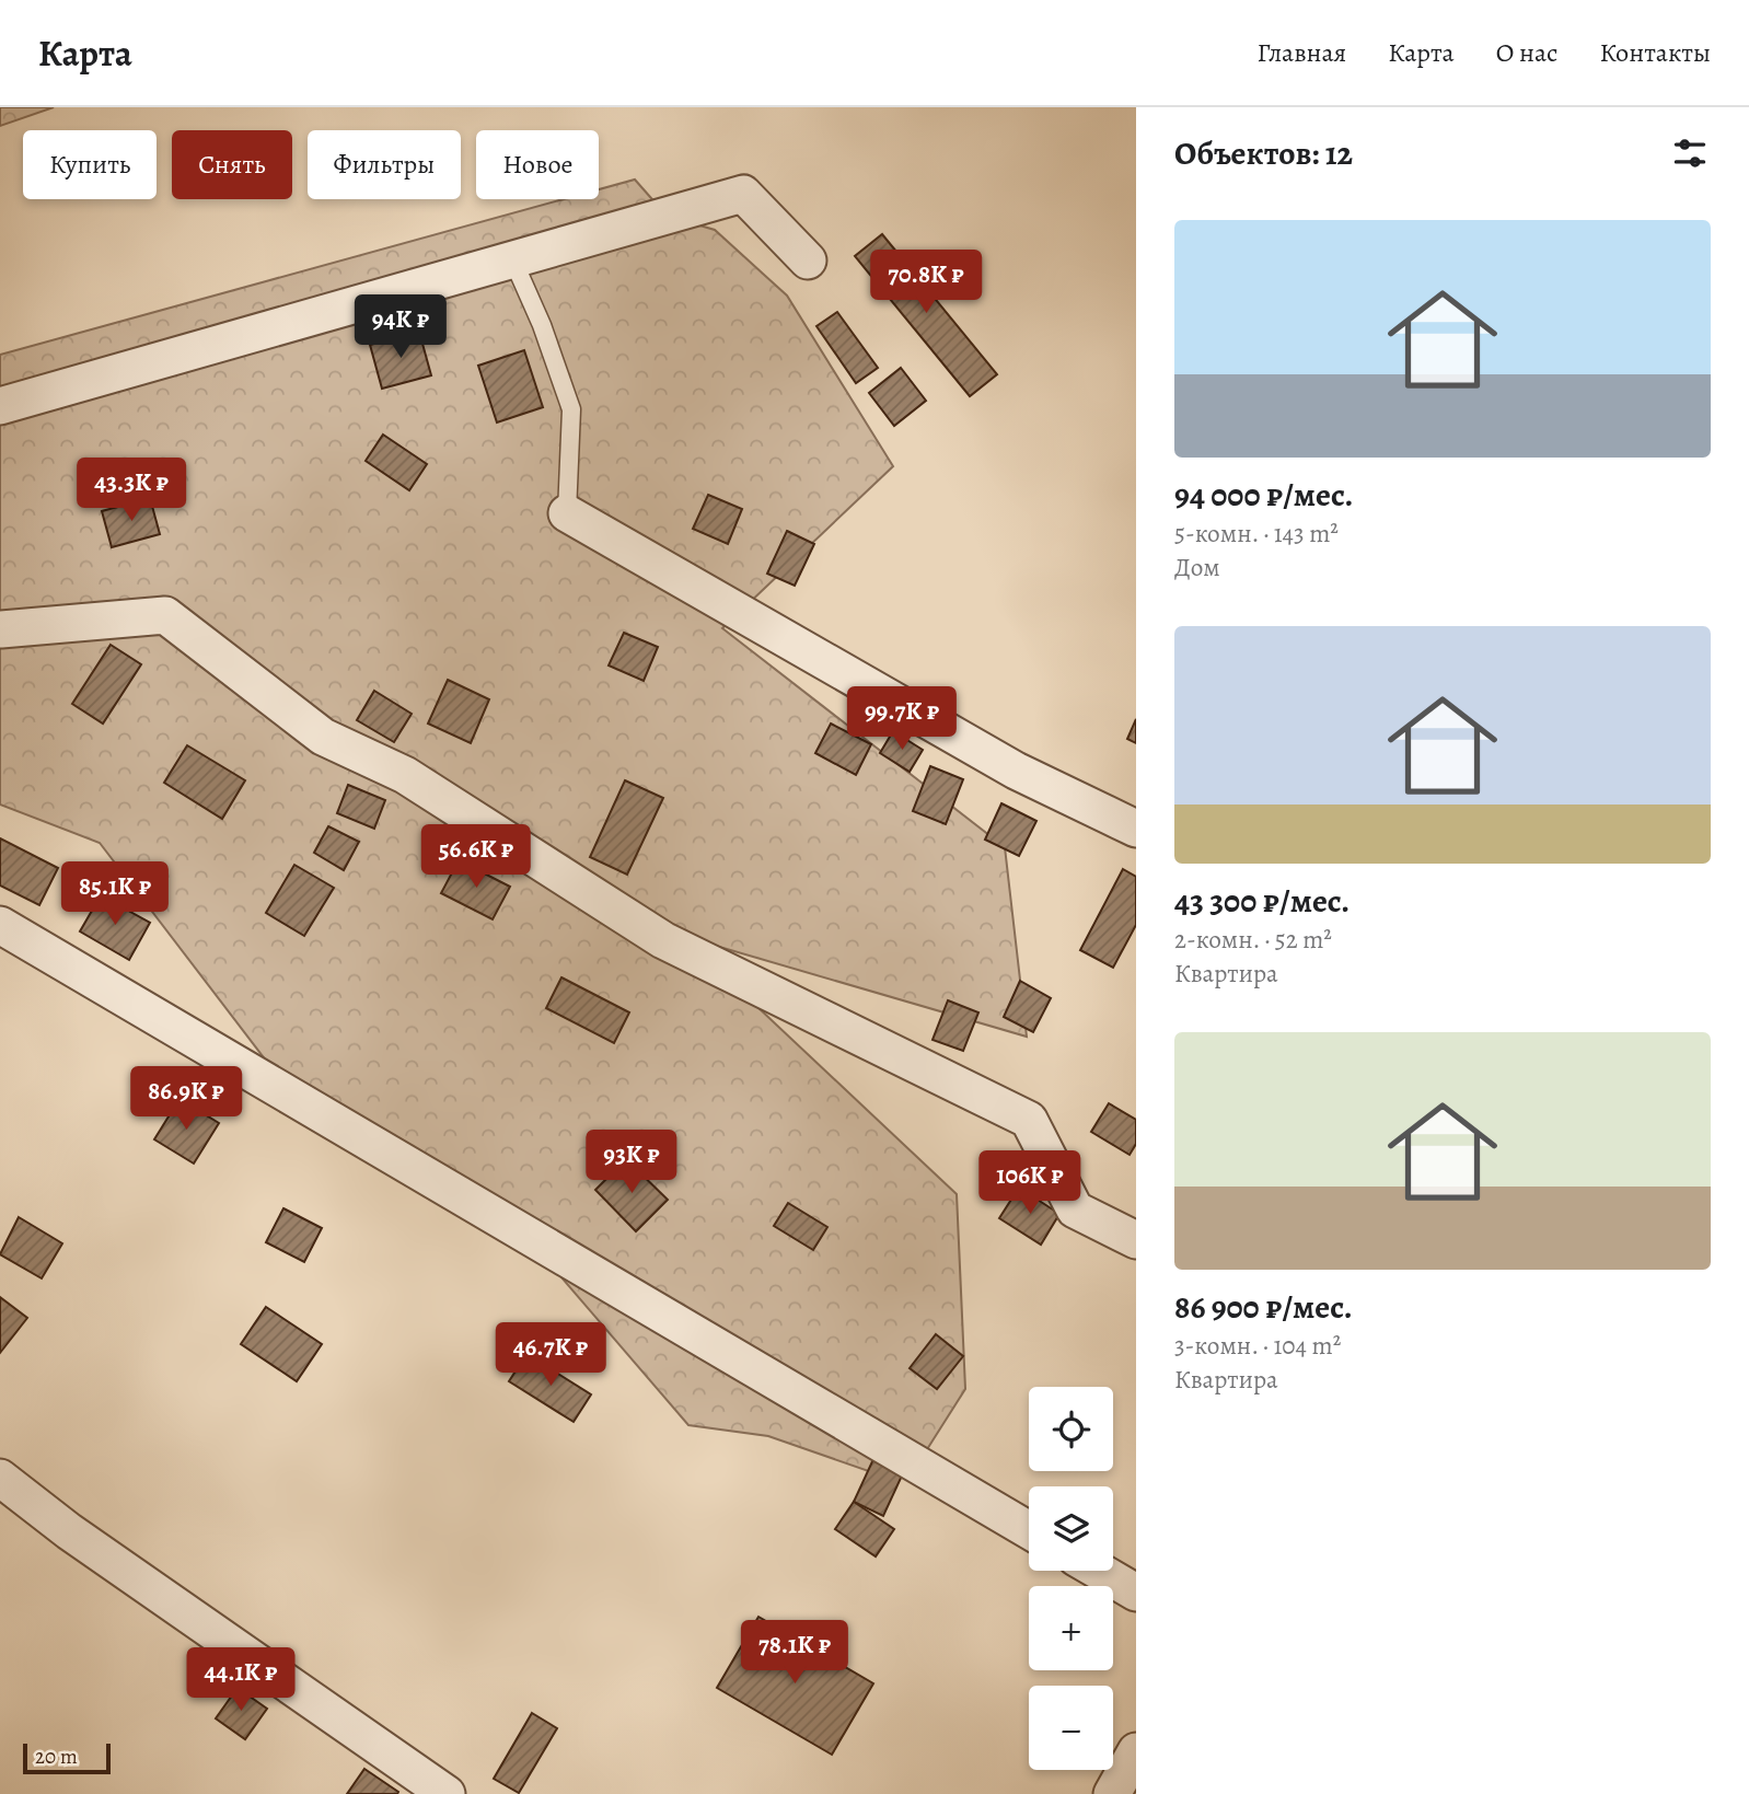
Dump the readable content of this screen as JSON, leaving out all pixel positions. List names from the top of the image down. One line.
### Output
{"scale_bar":"20 m","page":{"header":"Карта","nav":["Главная","Карта","О нас","Контакты"],"heading":"Объектов: 12","chip":["Купить","Снять","Фильтры","Новое"],"list":[{"name":"94 000 ₽/мес.","note":"5-комн. · 143 m² · Дом"},{"name":"43 300 ₽/мес.","note":"2-комн. · 52 m² · Квартира"},{"name":"86 900 ₽/мес.","note":"3-комн. · 104 m² · Квартира"}],"price":["70.8K ₽","94K ₽","43.3K ₽","99.7K ₽","56.6K ₽","85.1K ₽","86.9K ₽","93K ₽","106K ₽","46.7K ₽","78.1K ₽","44.1K ₽"],"map_buttons":["+","−"],"scale":"20 m"}}
